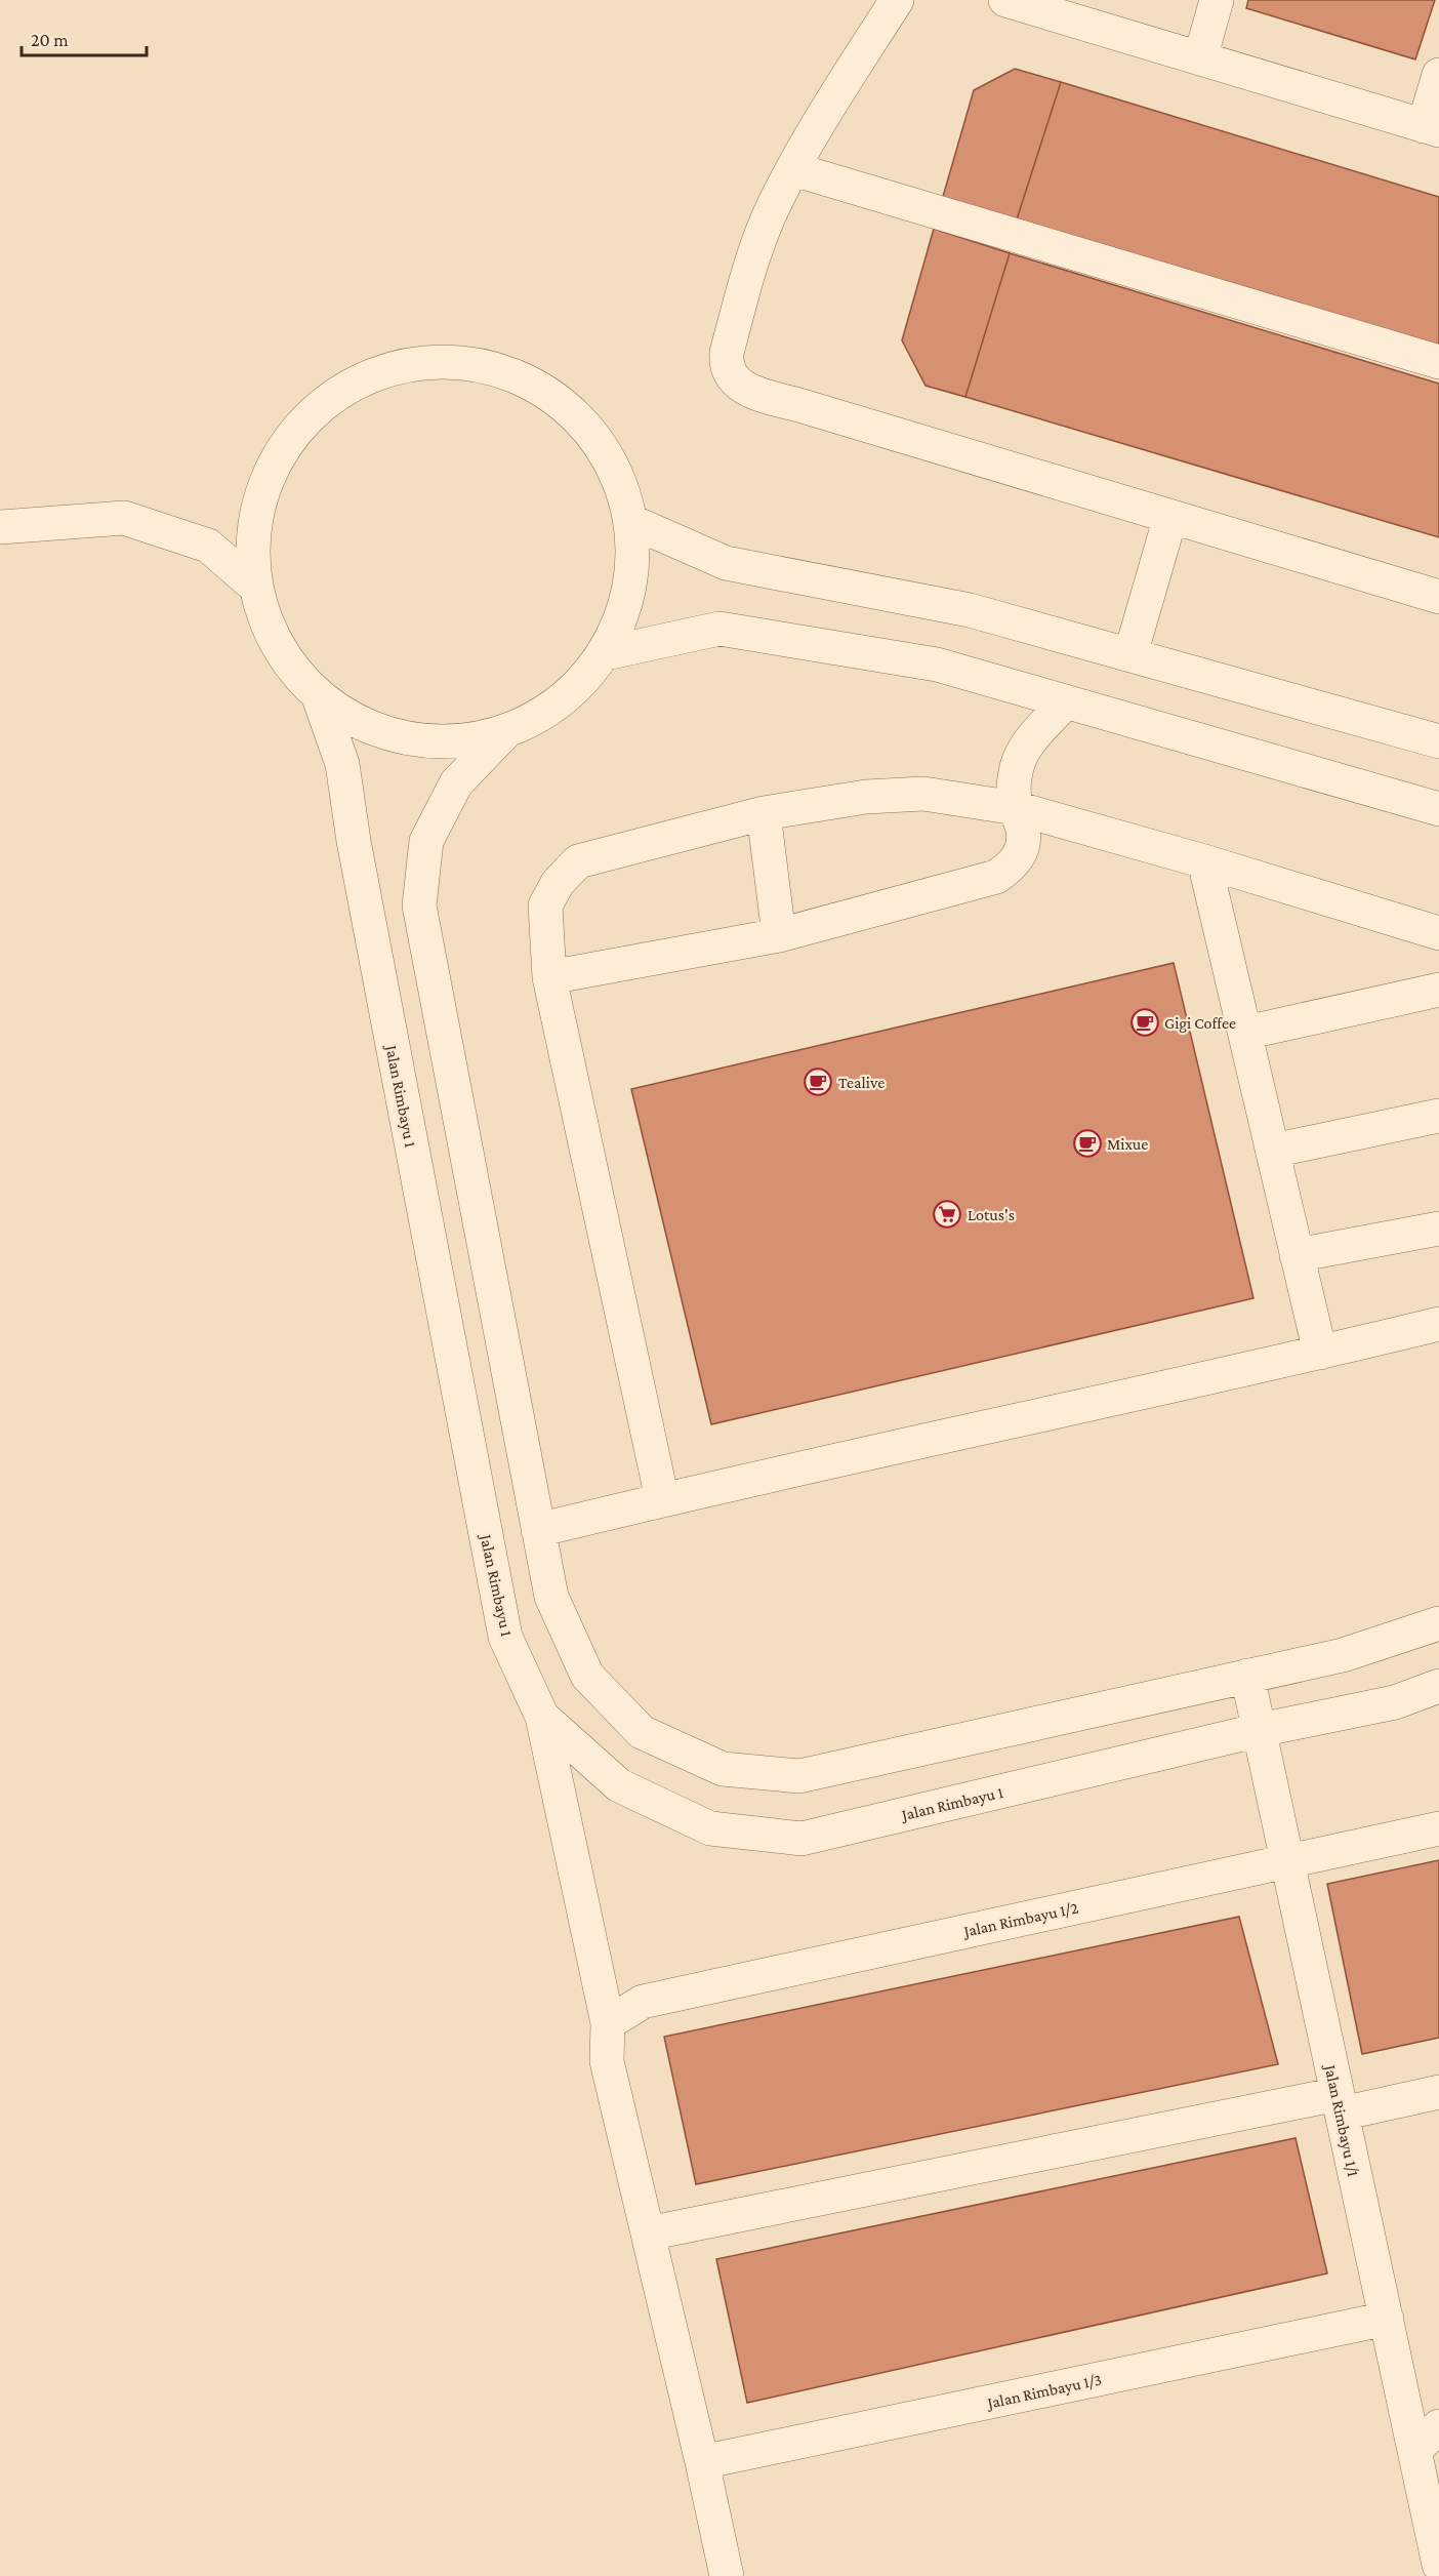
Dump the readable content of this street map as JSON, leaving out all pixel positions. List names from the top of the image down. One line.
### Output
{"streets":{"street":["Jalan Rimbayu 1","Jalan Rimbayu 1/2","Jalan Rimbayu 1/1","Jalan Rimbayu 1/3"]},"crossings":[["Jalan Rimbayu 1","Jalan Rimbayu 1/1"],["Jalan Rimbayu 1/2","Jalan Rimbayu 1/1"],["Jalan Rimbayu 1/1","Jalan Rimbayu 1/3"]],"places":{"cafe":["Gigi Coffee","Tealive","Mixue"],"supermarket":["Lotus's"]},"scale_bar":"20 m"}
